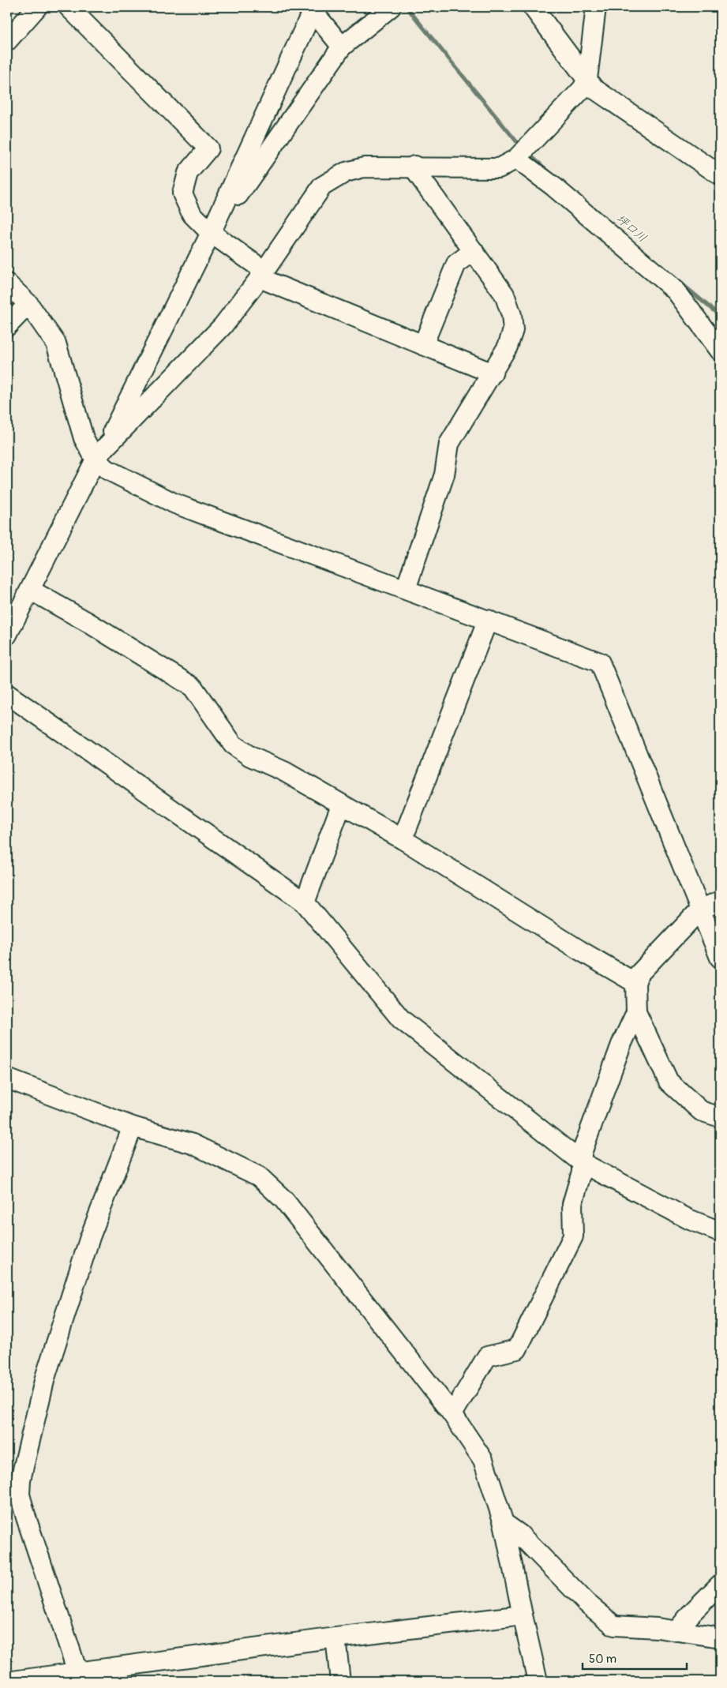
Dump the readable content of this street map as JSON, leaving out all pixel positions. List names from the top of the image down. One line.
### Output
{"water":["坪口川"],"scale_bar":"50 m"}
